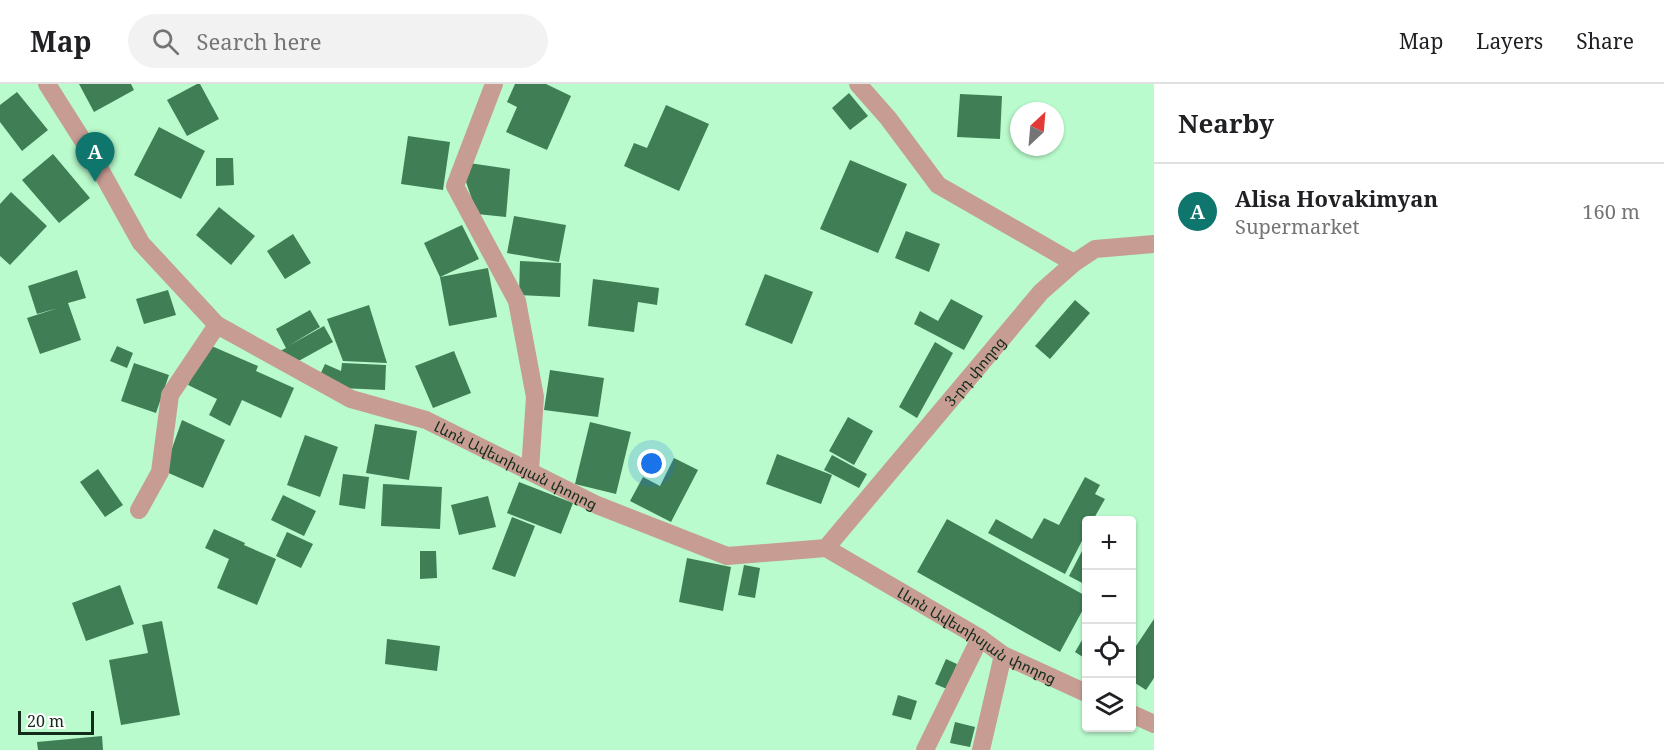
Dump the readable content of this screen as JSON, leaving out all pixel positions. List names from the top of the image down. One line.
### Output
{"streets":{"street":["3-րդ փողոց","Լևոն Ավետիսյան փողոց"]},"crossings":[["3-րդ փողոց","Լևոն Ավետիսյան փողոց"]],"scale_bar":"20 m","north":"top right","page":{"header":"Map","search":"Search here","nav":["Map","Layers","Share"],"heading":"Nearby","pins":"A","list":[{"mark":"A","name":"Alisa Hovakimyan","note":"Supermarket","value":"160 m"}],"map_buttons":["+","−"],"scale":"20 m"}}
